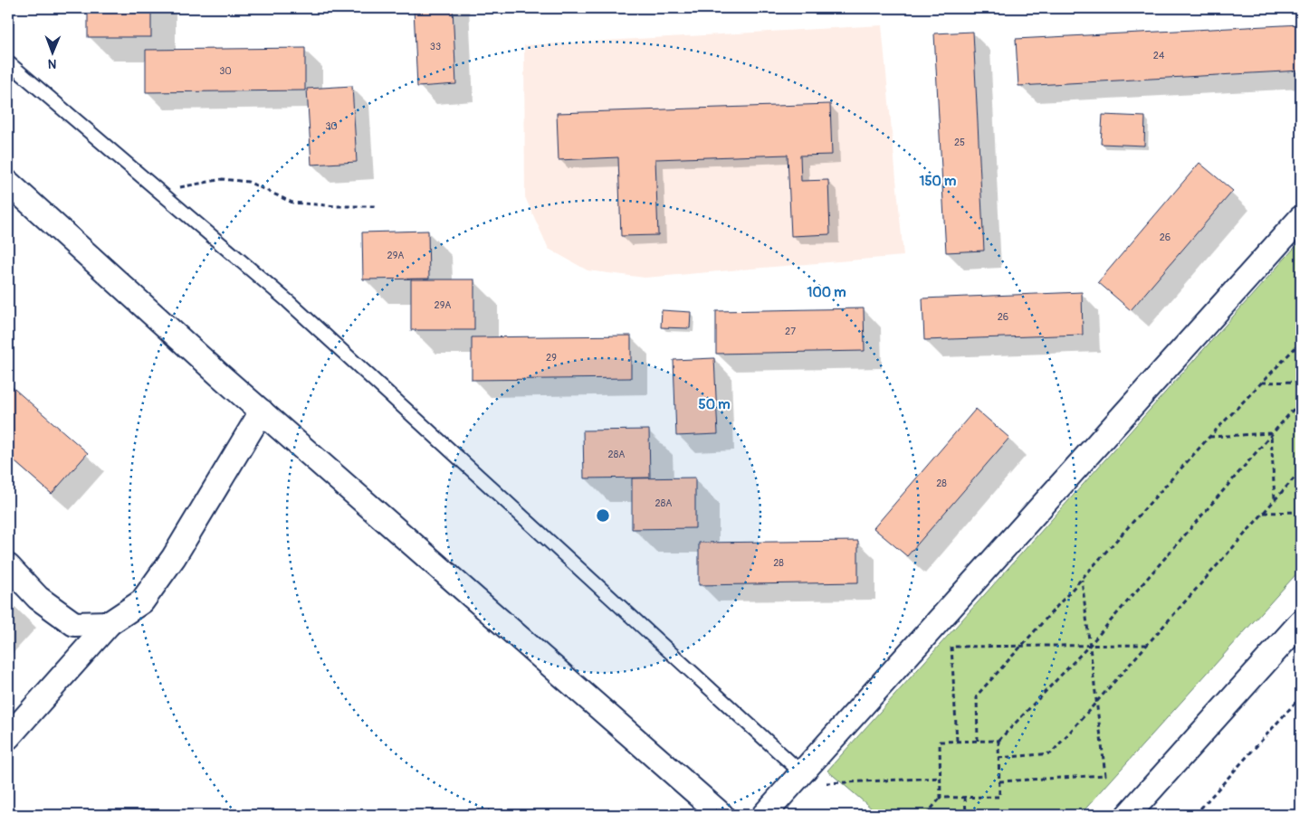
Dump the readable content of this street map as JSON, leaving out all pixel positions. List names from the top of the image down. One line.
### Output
{"house_numbers":["33","24","30","30","25","26","29A","29A","26","27","29","28A","28","28A","28"],"north":"bottom","rings":["150 m","100 m","50 m"]}
